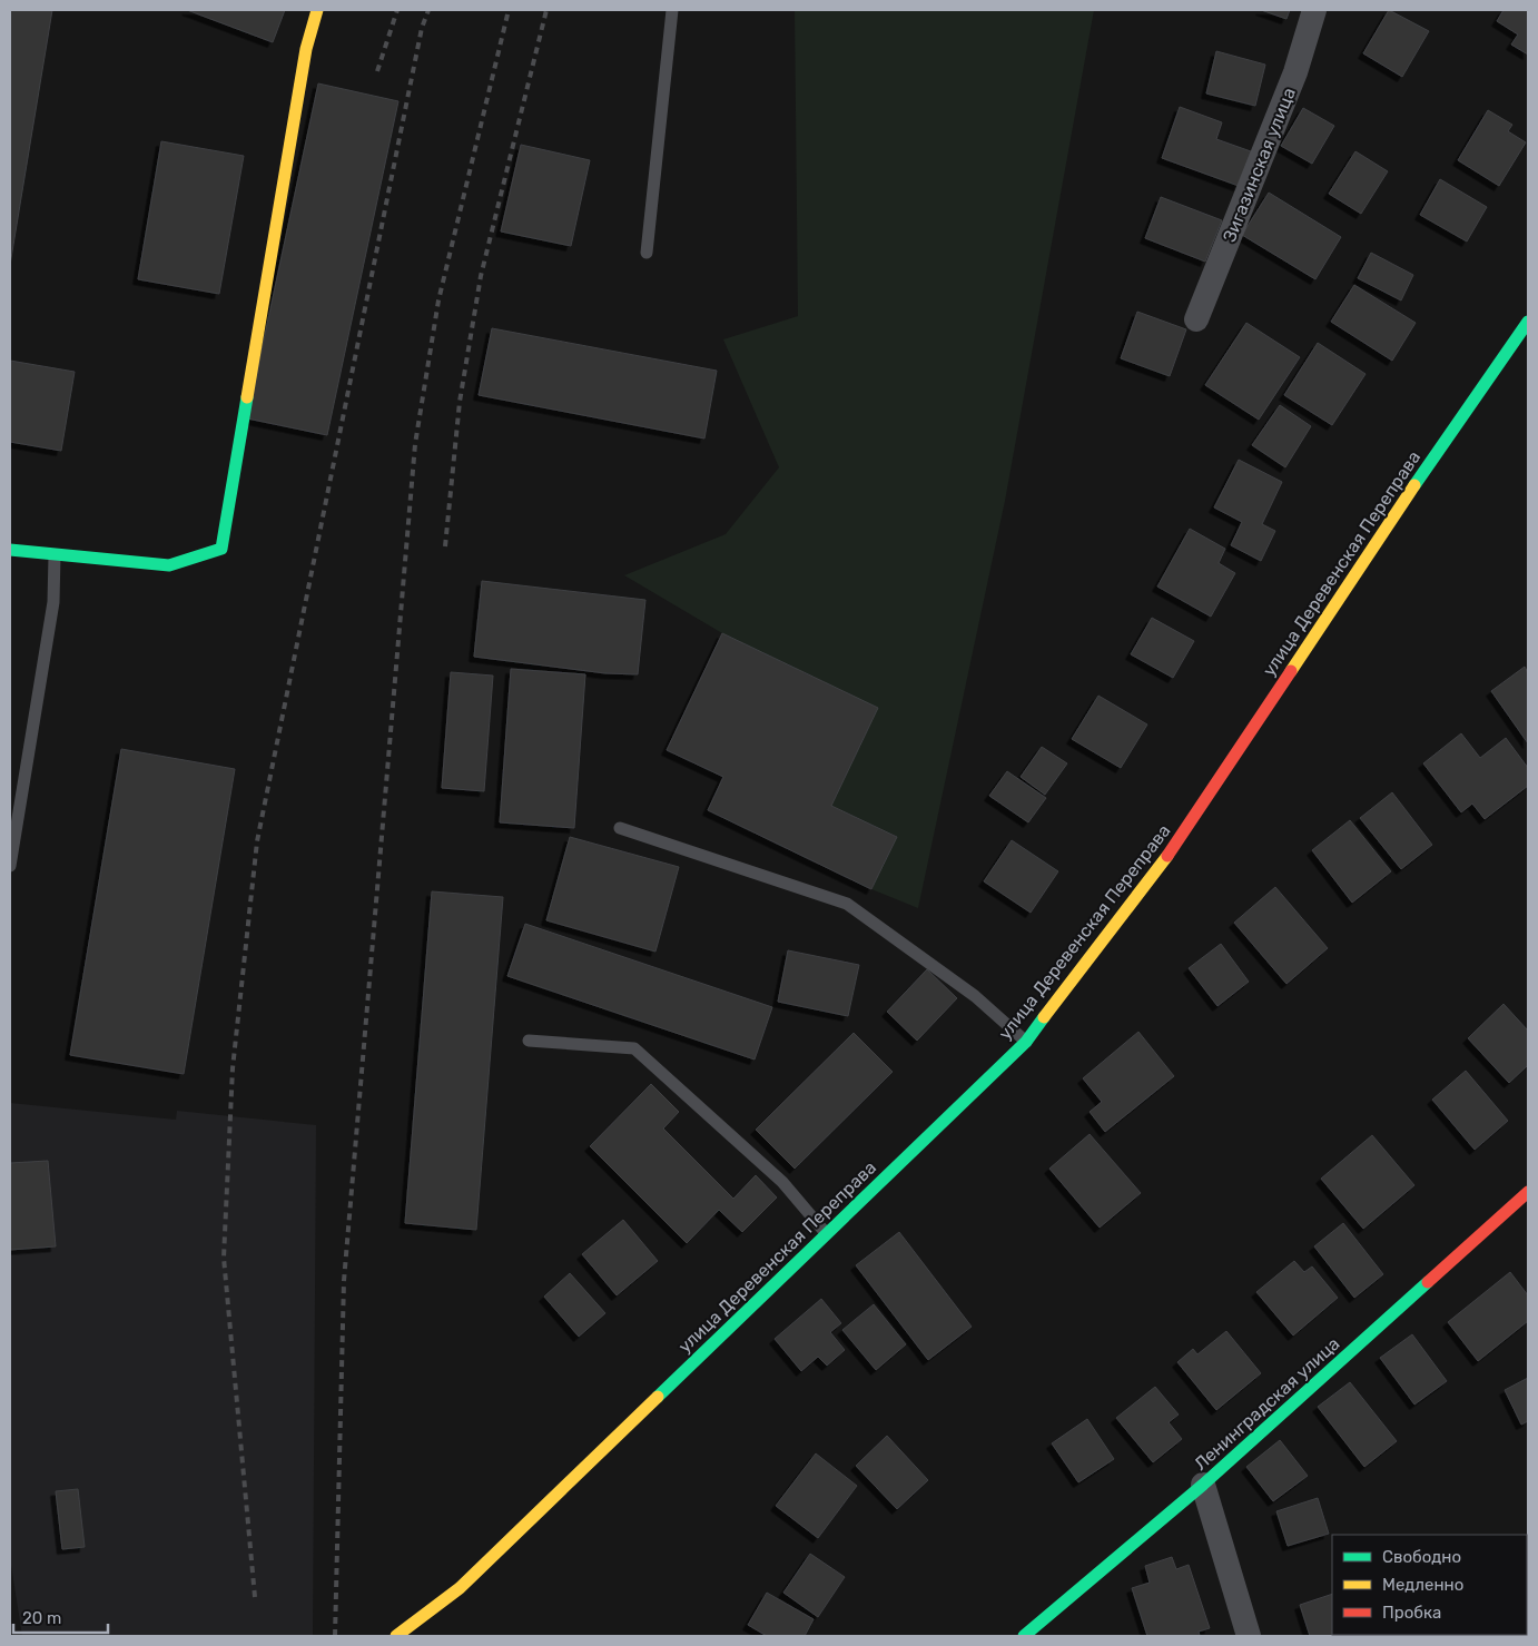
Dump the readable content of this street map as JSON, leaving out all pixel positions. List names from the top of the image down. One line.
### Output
{"streets":{"street":["Зигазинская улица","улица Деревенская Переправа","Ленинградская улица"]},"legend":["Свободно","Медленно","Пробка"],"scale_bar":"20 m"}
